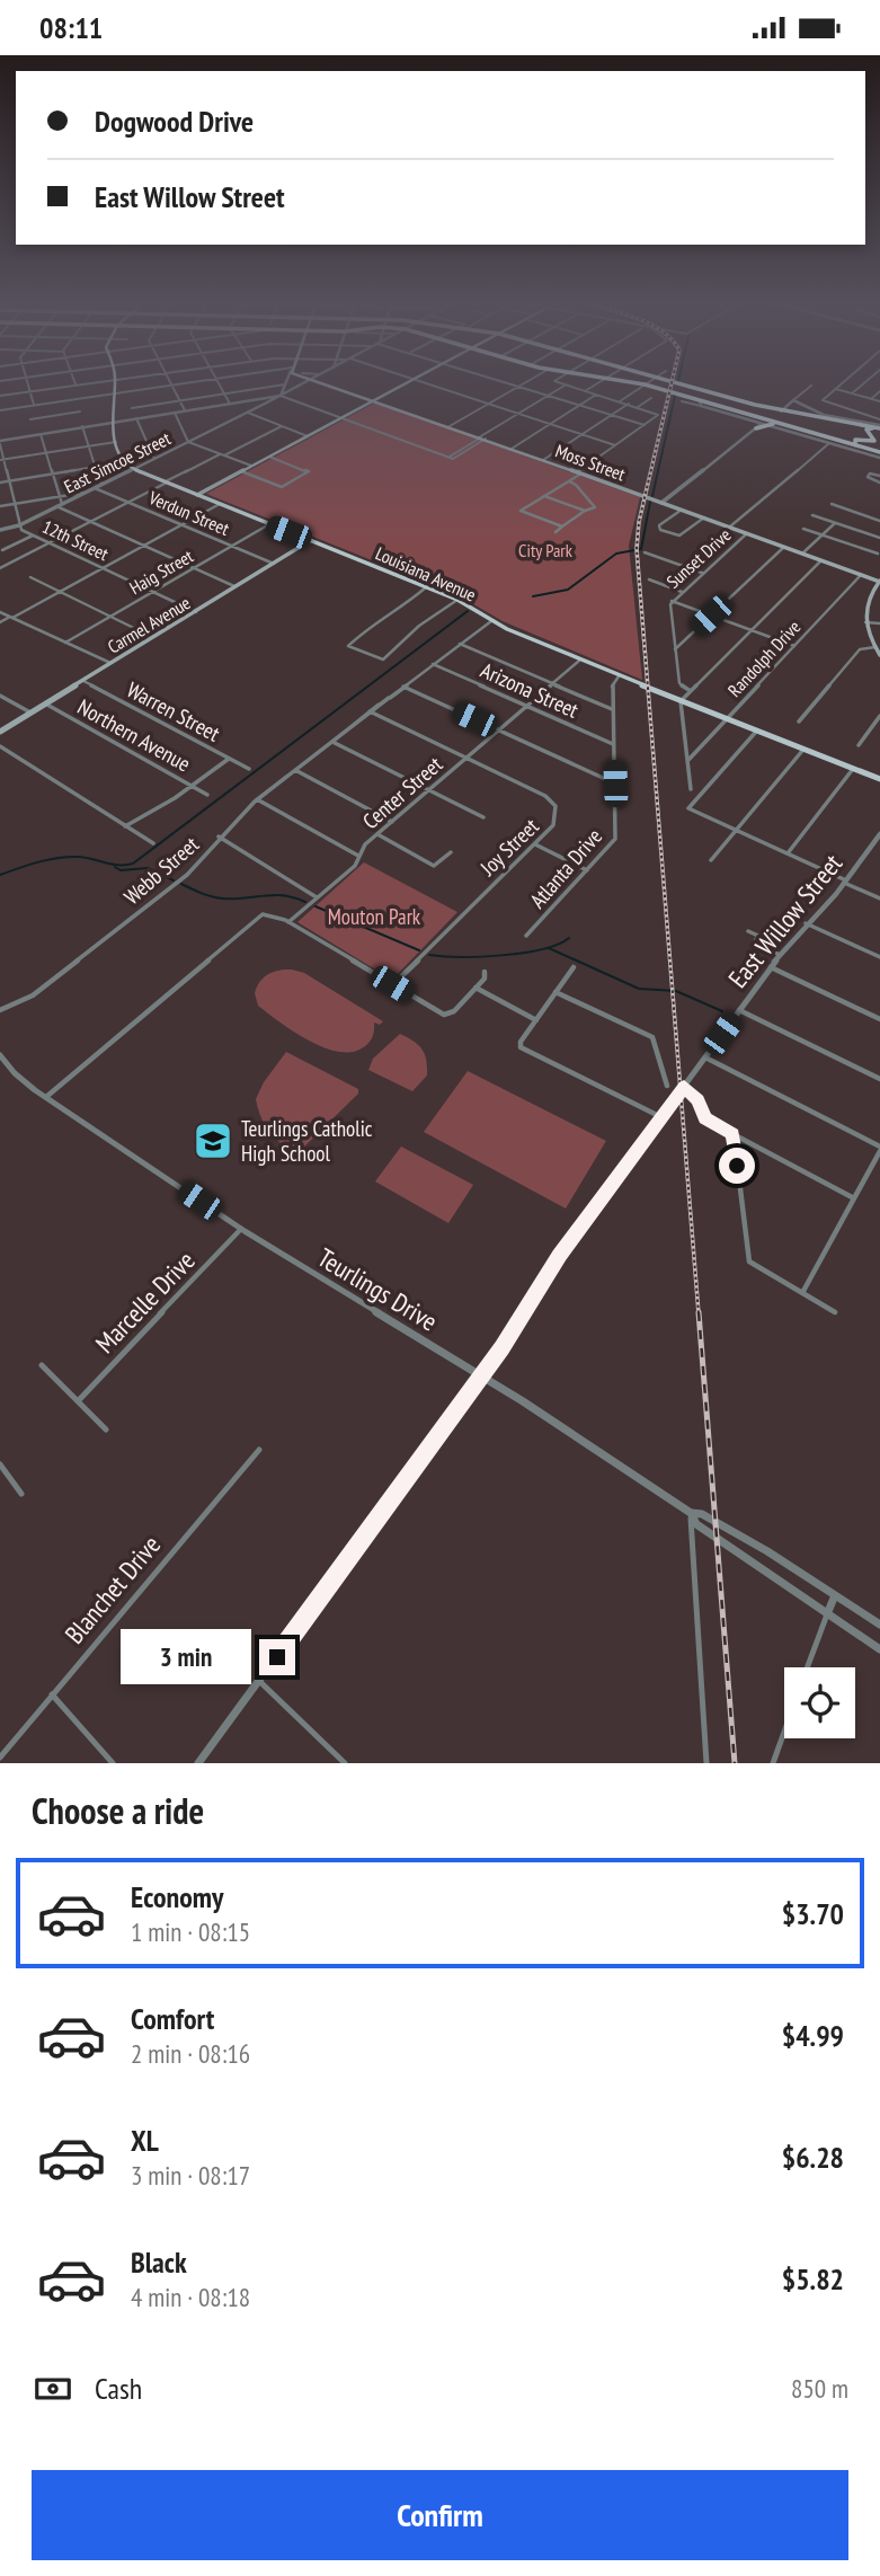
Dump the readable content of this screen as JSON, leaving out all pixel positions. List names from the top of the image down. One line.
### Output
{"streets":{"main road":["Moss Street","Louisiana Avenue","Carmel Avenue"],"street":["East Simcoe Street","Verdun Street","12th Street","Sunset Drive","Haig Street","Randolph Drive","Arizona Street","Warren Street","Northern Avenue","Center Street","Joy Street","Atlanta Drive","Webb Street","East Willow Street","Teurlings Drive","Marcelle Drive","Blanchet Drive"]},"crossings":[["East Simcoe Street","Verdun Street"],["East Simcoe Street","12th Street"],["East Simcoe Street","Louisiana Avenue"],["Moss Street","Sunset Drive"],["Moss Street","Randolph Drive"],["Verdun Street","Haig Street"],["Verdun Street","Carmel Avenue"],["12th Street","Haig Street"],["12th Street","Carmel Avenue"],["Haig Street","Louisiana Avenue"],["Louisiana Avenue","Carmel Avenue"],["Louisiana Avenue","Randolph Drive"],["Louisiana Avenue","Center Street"],["Louisiana Avenue","Atlanta Drive"],["Louisiana Avenue","Webb Street"],["Carmel Avenue","Warren Street"],["Carmel Avenue","Northern Avenue"],["Arizona Street","Center Street"],["Arizona Street","Atlanta Drive"],["Arizona Street","Webb Street"],["Center Street","Joy Street"],["Joy Street","Webb Street"],["East Willow Street","Teurlings Drive"],["Teurlings Drive","Marcelle Drive"]],"parks":["City Park","Mouton Park"],"places":{"school or university":["Teurlings Catholic High School"]},"page":{"status":"08:11","banner":["Dogwood Drive","East Willow Street"],"bubble":"3 min","heading":"Choose a ride","list":[{"name":"Economy","note":"1 min · 08:15","value":"$3.70"},{"name":"Comfort","note":"2 min · 08:16","value":"$4.99"},{"name":"XL","note":"3 min · 08:17","value":"$6.28"},{"name":"Black","note":"4 min · 08:18","value":"$5.82"}],"pay":["Cash","850 m"],"buttons":"Confirm"}}
